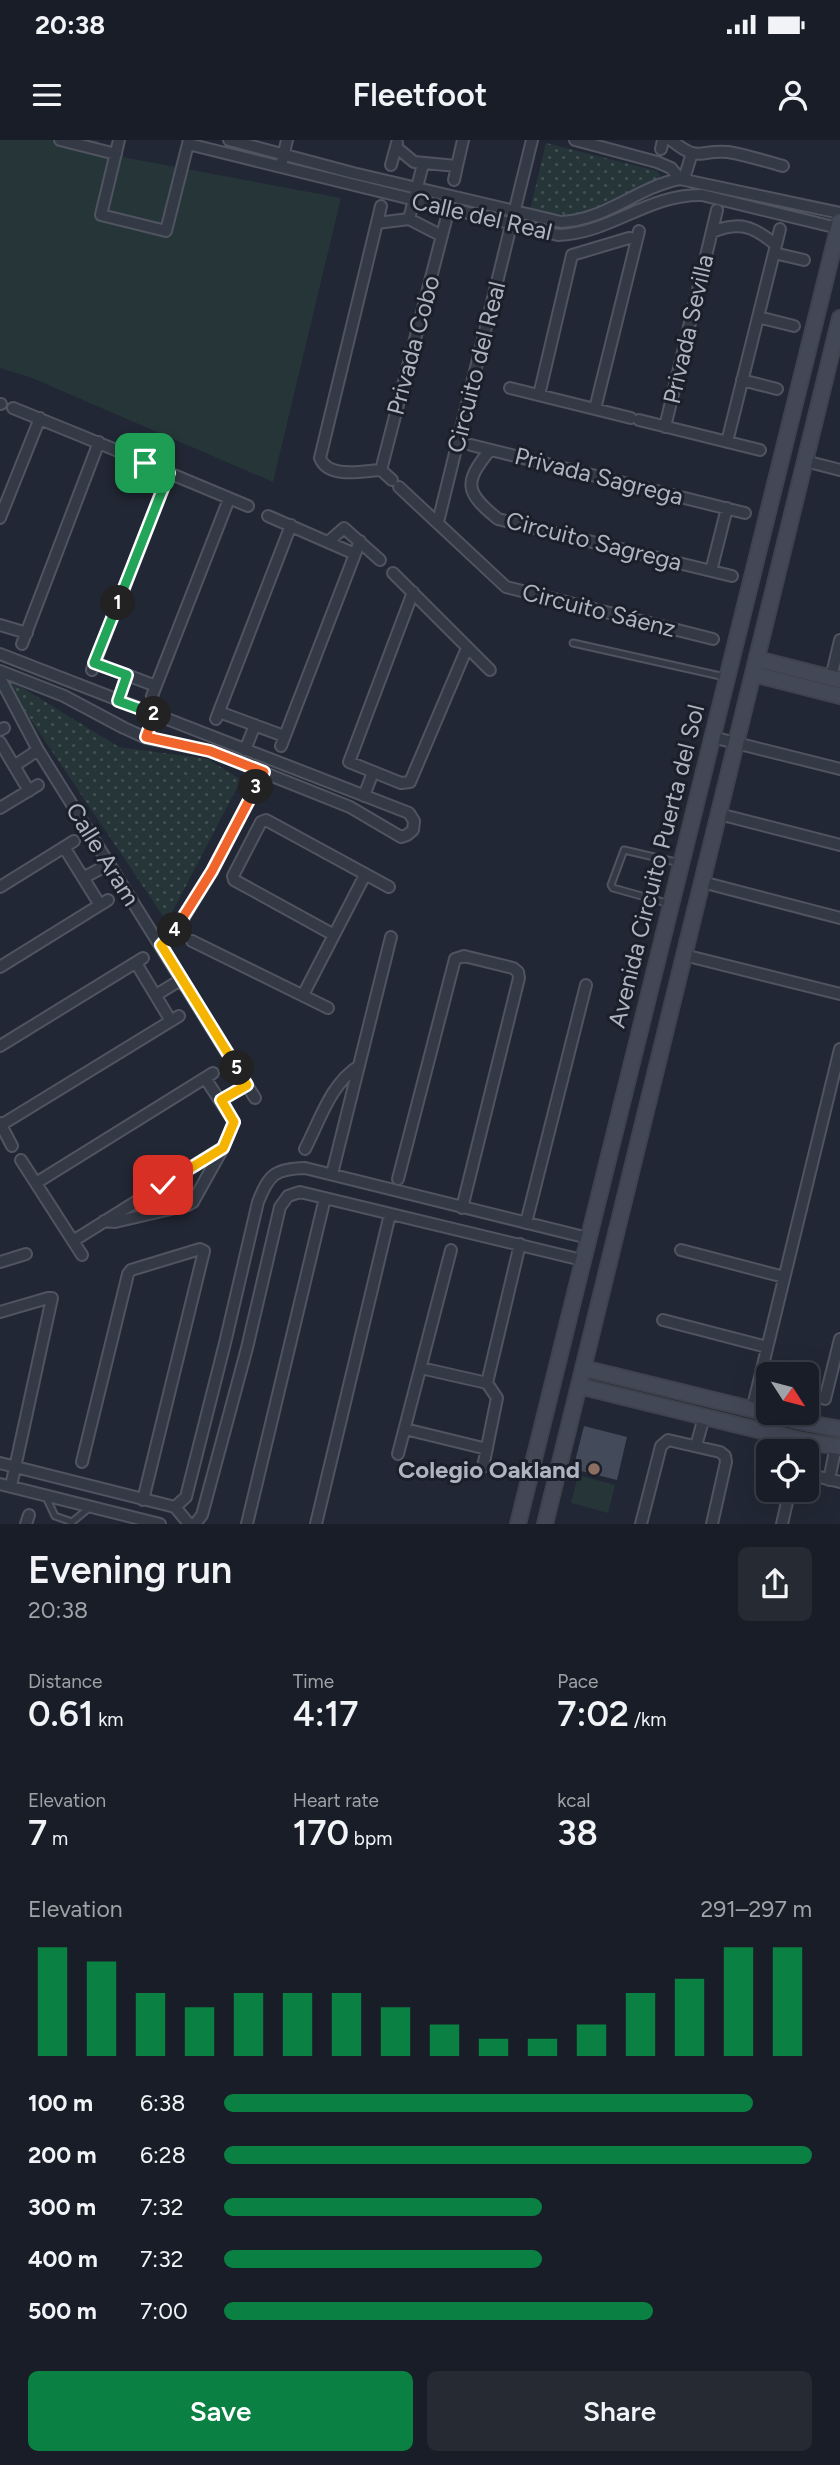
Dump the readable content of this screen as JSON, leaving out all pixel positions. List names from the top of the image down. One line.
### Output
{"streets":{"street":["Calle del Real","Privada Sevilla","Privada Cobo","Circuito del Real","Privada Sagrega","Circuito Sagrega","Circuito Sáenz","Calle Aram","Avenida Circuito Puerta del Sol"]},"crossings":[["Calle del Real","Circuito del Real"],["Calle del Real","Avenida Circuito Puerta del Sol"],["Privada Cobo","Circuito Sáenz"],["Circuito del Real","Circuito Sáenz"]],"places":["Colegio Oakland"],"north":"bottom right","page":{"status":"20:38","header":"Fleetfoot","pins":["1","2","3","4","5"],"heading":["Evening run","20:38"],"stats":[["Distance","0.61 km"],["Time","4:17"],["Pace","7:02 /km"],["Elevation","7 m"],["Heart rate","170 bpm"],["kcal","38"]],"chart":["Elevation","291–297 m"],"list":[{"name":"100 m","note":"6:38"},{"name":"200 m","note":"6:28"},{"name":"300 m","note":"7:32"},{"name":"400 m","note":"7:32"},{"name":"500 m","note":"7:00"}],"buttons":["Save","Share"]}}
